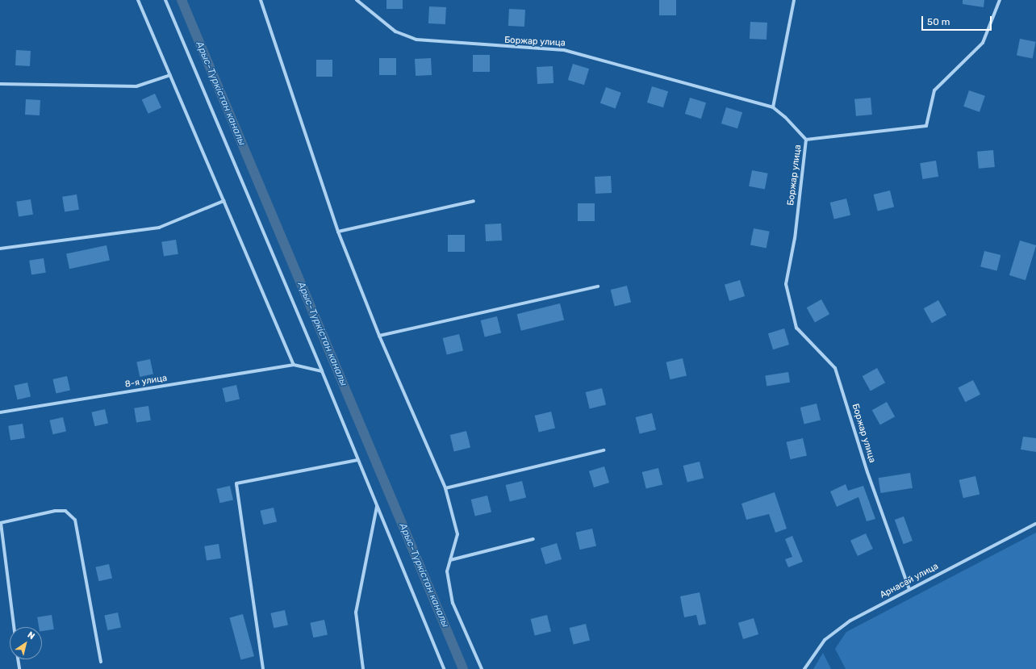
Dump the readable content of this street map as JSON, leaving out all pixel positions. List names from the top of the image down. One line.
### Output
{"streets":{"street":["Боржар улица","8-я улица","Арнасай улица"]},"crossings":[["Боржар улица","Арнасай улица"]],"water":["Арыс-Түркістан каналы"],"scale_bar":"50 m","north":"top right"}
